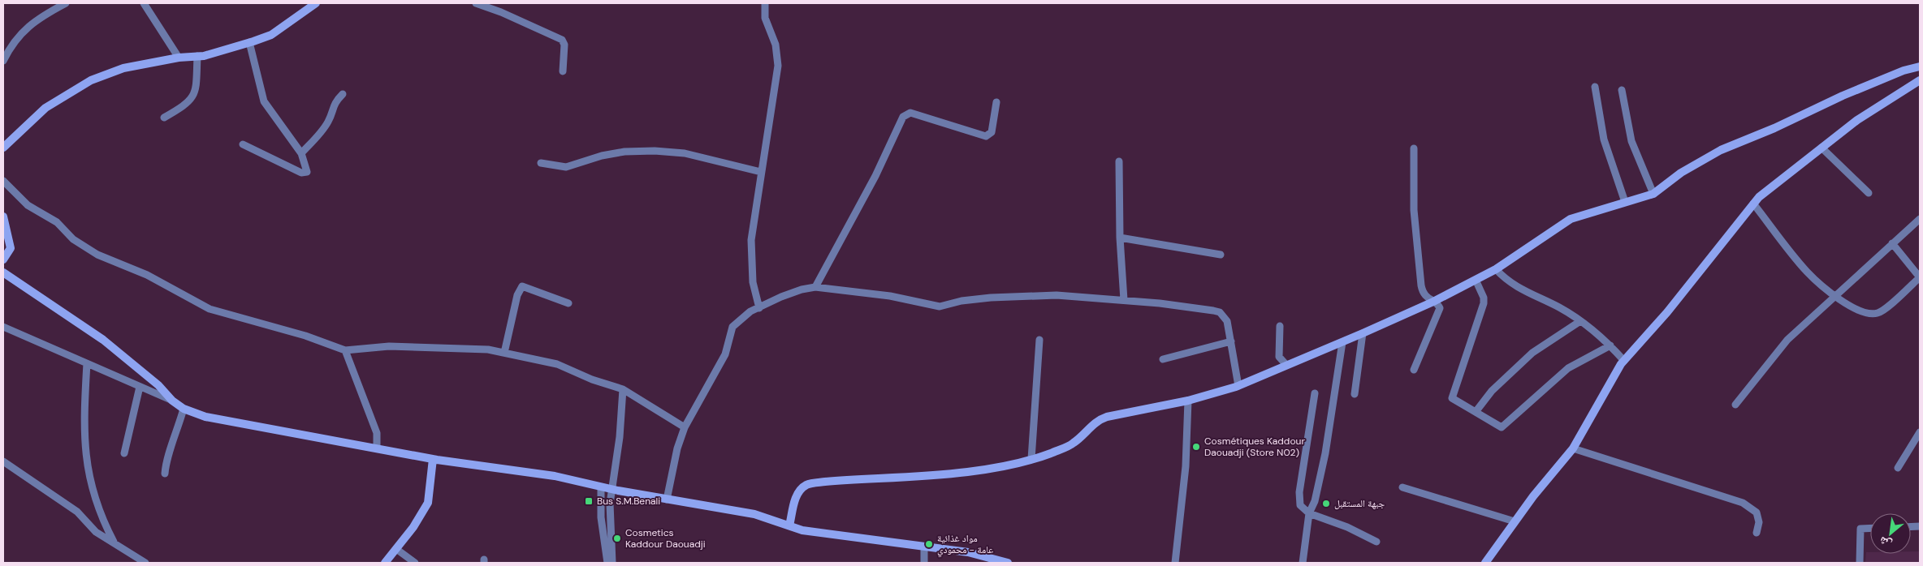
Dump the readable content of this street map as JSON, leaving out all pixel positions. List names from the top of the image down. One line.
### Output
{"places":{"other":["Cosmétiques Kaddour Daouadji (Store N02)","جبهة المستقبل","Cosmetics Kaddour Daouadji","مواد غذائية عامة - محمودي"],"transit":["Bus S.M.Benali"]},"north":"bottom left"}
